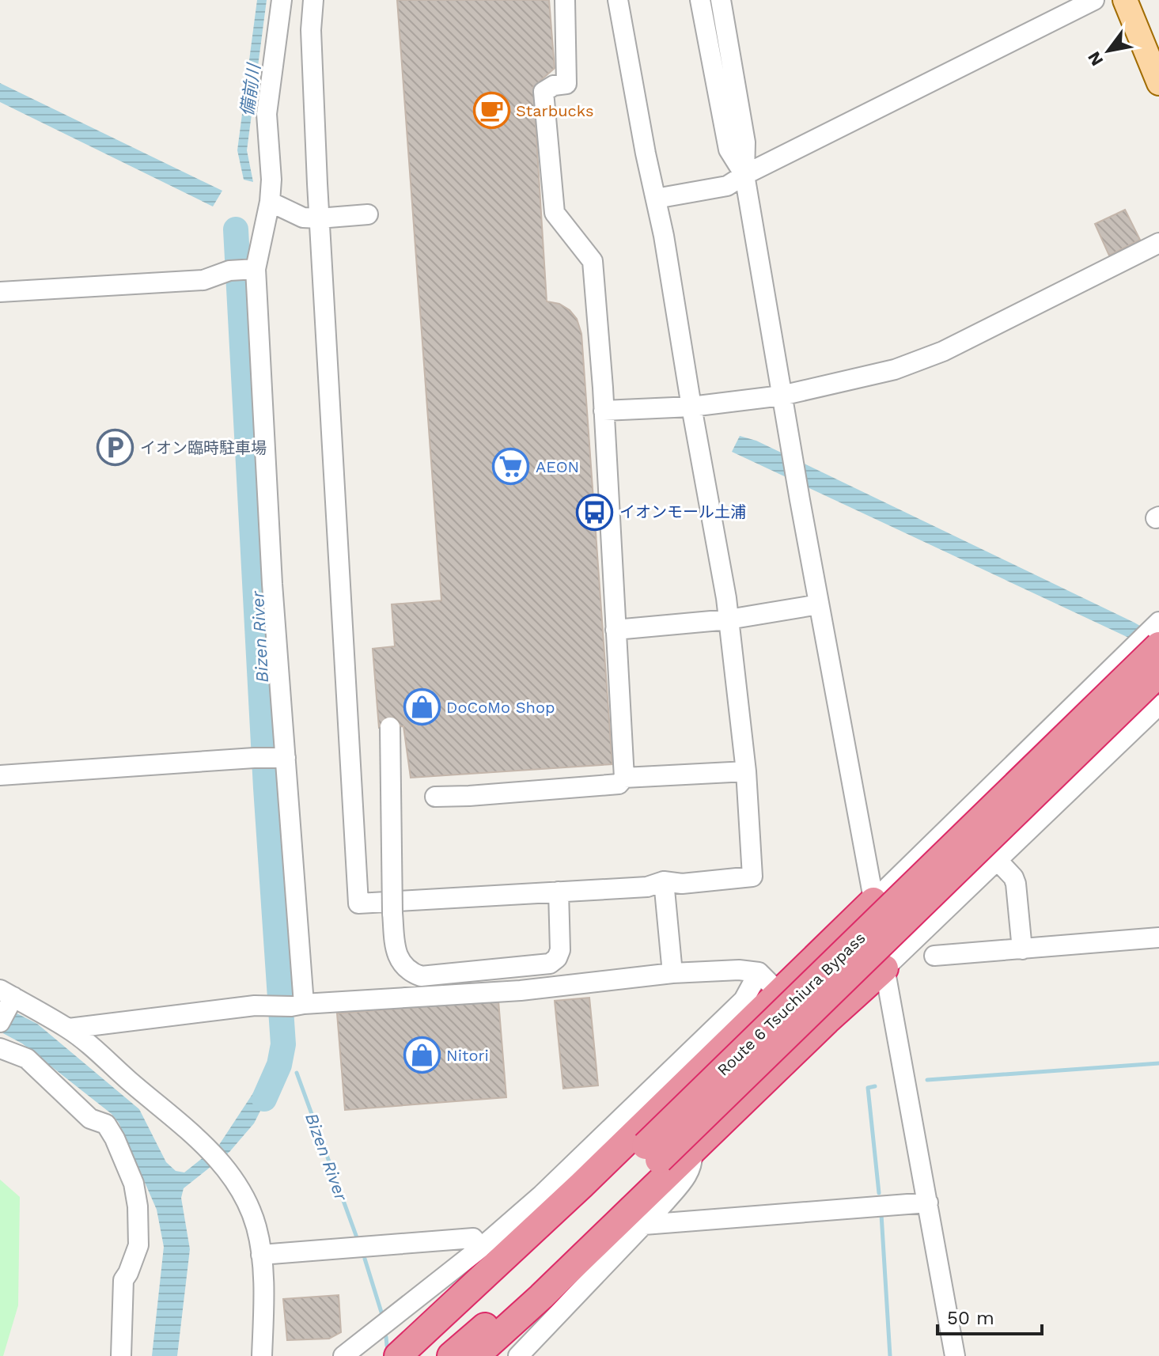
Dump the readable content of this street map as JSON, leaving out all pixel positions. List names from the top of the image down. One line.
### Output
{"streets":{"highway":["Route 6 Tsuchiura Bypass"]},"water":["備前川","Bizen River"],"places":{"cafe":["Starbucks"],"parking":["イオン臨時駐車場"],"supermarket":["AEON"],"bus stop":["イオンモール土浦"],"shop":["DoCoMo Shop","Nitori"]},"scale_bar":"50 m","north":"bottom left"}
